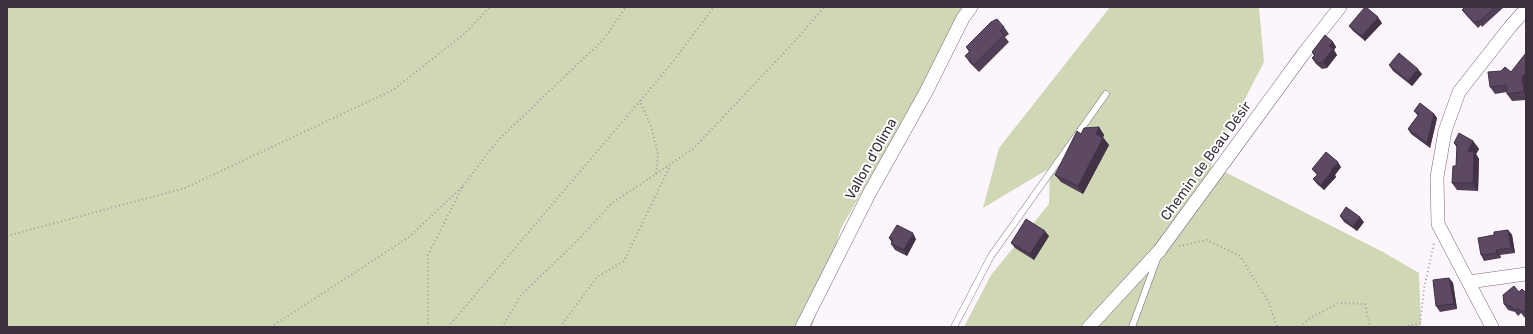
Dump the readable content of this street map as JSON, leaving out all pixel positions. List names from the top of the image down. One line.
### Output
{"streets":{"street":["Vallon d'Olima","Chemin de Beau Désir"]}}
